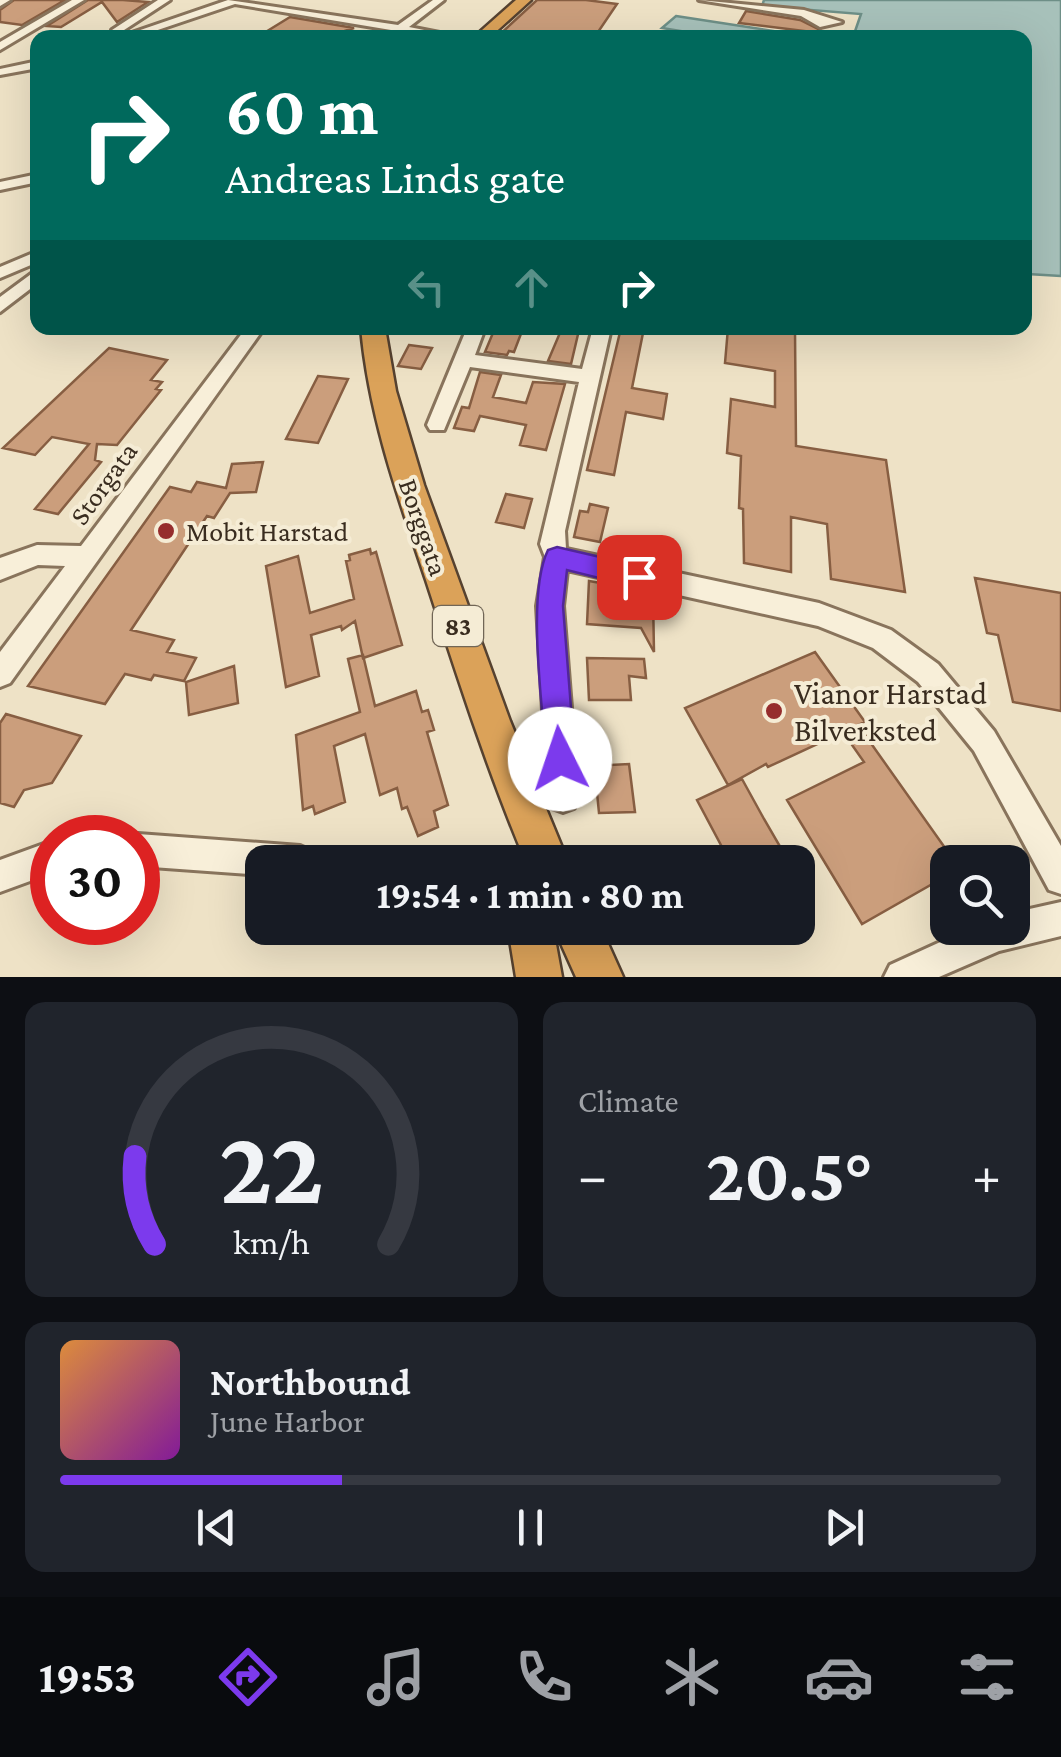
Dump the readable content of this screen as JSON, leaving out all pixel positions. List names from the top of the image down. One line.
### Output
{"streets":{"highway":["Borggata","83"],"street":["Storgata"]},"places":["Mobit Harstad","Vianor Harstad Bilverksted"],"page":{"turn":["60 m","Andreas Linds gate"],"limit":"30","trip":"19:54 · 1 min · 80 m","tile":"Climate","heat":["−","20.5°","+"],"song":["Northbound","June Harbor"],"tabs":"19:53","gauge":["22","km/h"]}}
